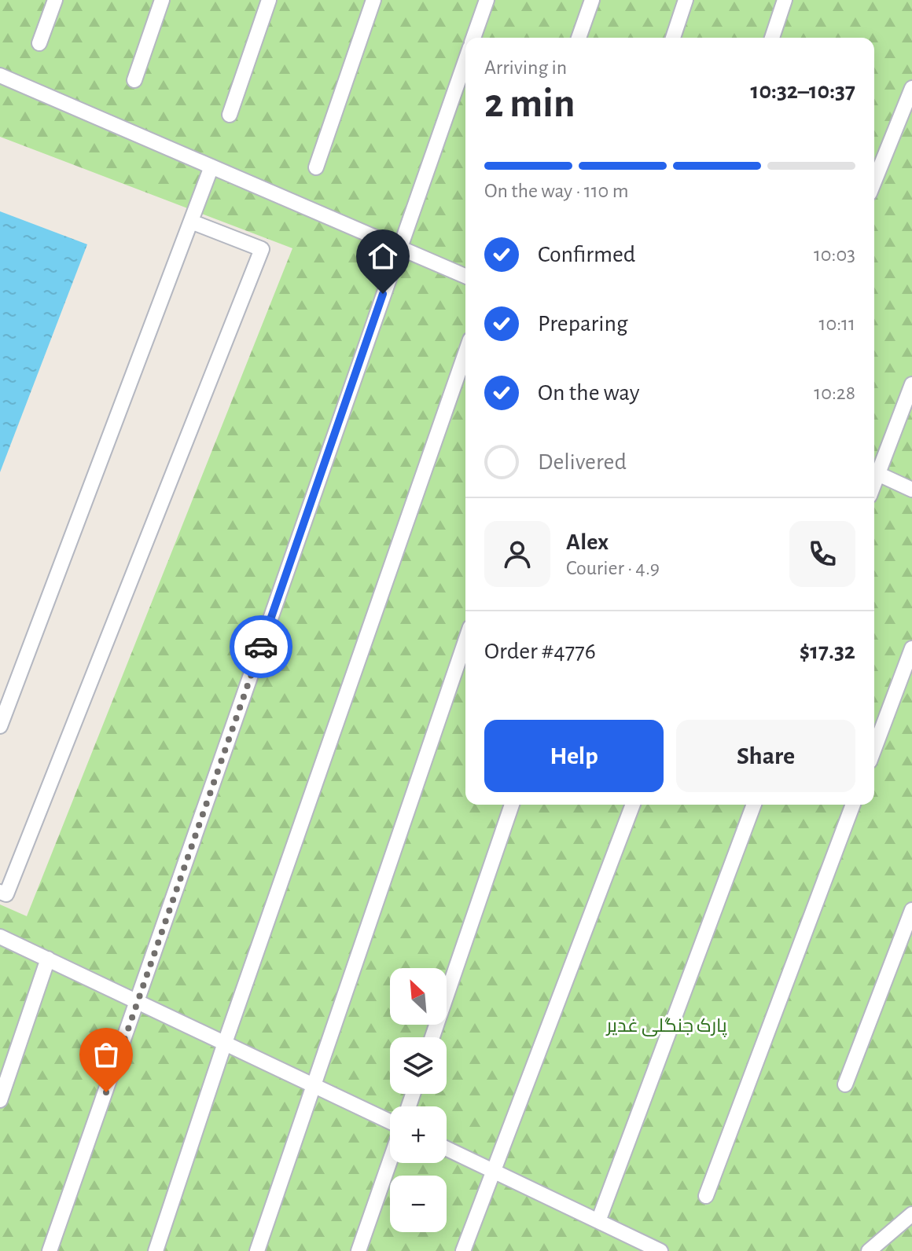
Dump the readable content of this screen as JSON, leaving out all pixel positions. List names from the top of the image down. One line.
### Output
{"parks":["پارک جنگلی غدیر"],"north":"top left","page":{"heading":["2 min","Arriving in","10:32–10:37"],"panel":["Alex","Courier · 4.9","Order #4776","$17.32"],"bar":"On the way · 110 m","list":[["Confirmed","10:03"],["Preparing","10:11"],["On the way","10:28"],"Delivered"],"buttons":["Help","Share"],"map_buttons":["+","−"]}}
